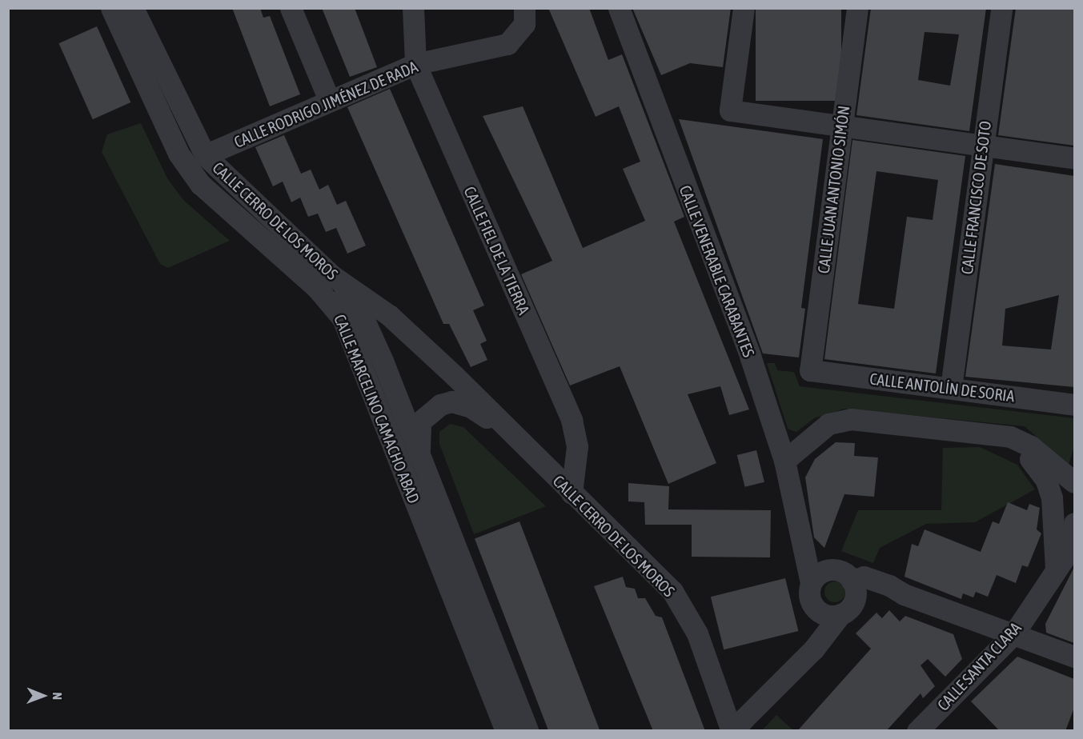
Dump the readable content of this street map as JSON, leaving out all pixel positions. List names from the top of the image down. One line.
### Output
{"streets":{"street":["CALLE RODRIGO JIMÉNEZ DE RADA","CALLE JUAN ANTONIO SIMÓN","CALLE FRANCISCO DE SOTO","CALLE CERRO DE LOS MOROS","CALLE FIEL DE LA TIERRA","CALLE VENERABLE CARABANTES","CALLE ANTOLÍN DE SORIA","CALLE MARCELINO CAMACHO ABAD","CALLE SANTA CLARA"]},"crossings":[["CALLE RODRIGO JIMÉNEZ DE RADA","CALLE CERRO DE LOS MOROS"],["CALLE RODRIGO JIMÉNEZ DE RADA","CALLE FIEL DE LA TIERRA"],["CALLE JUAN ANTONIO SIMÓN","CALLE ANTOLÍN DE SORIA"],["CALLE FRANCISCO DE SOTO","CALLE ANTOLÍN DE SORIA"],["CALLE CERRO DE LOS MOROS","CALLE FIEL DE LA TIERRA"],["CALLE CERRO DE LOS MOROS","CALLE MARCELINO CAMACHO ABAD"]],"north":"right"}
